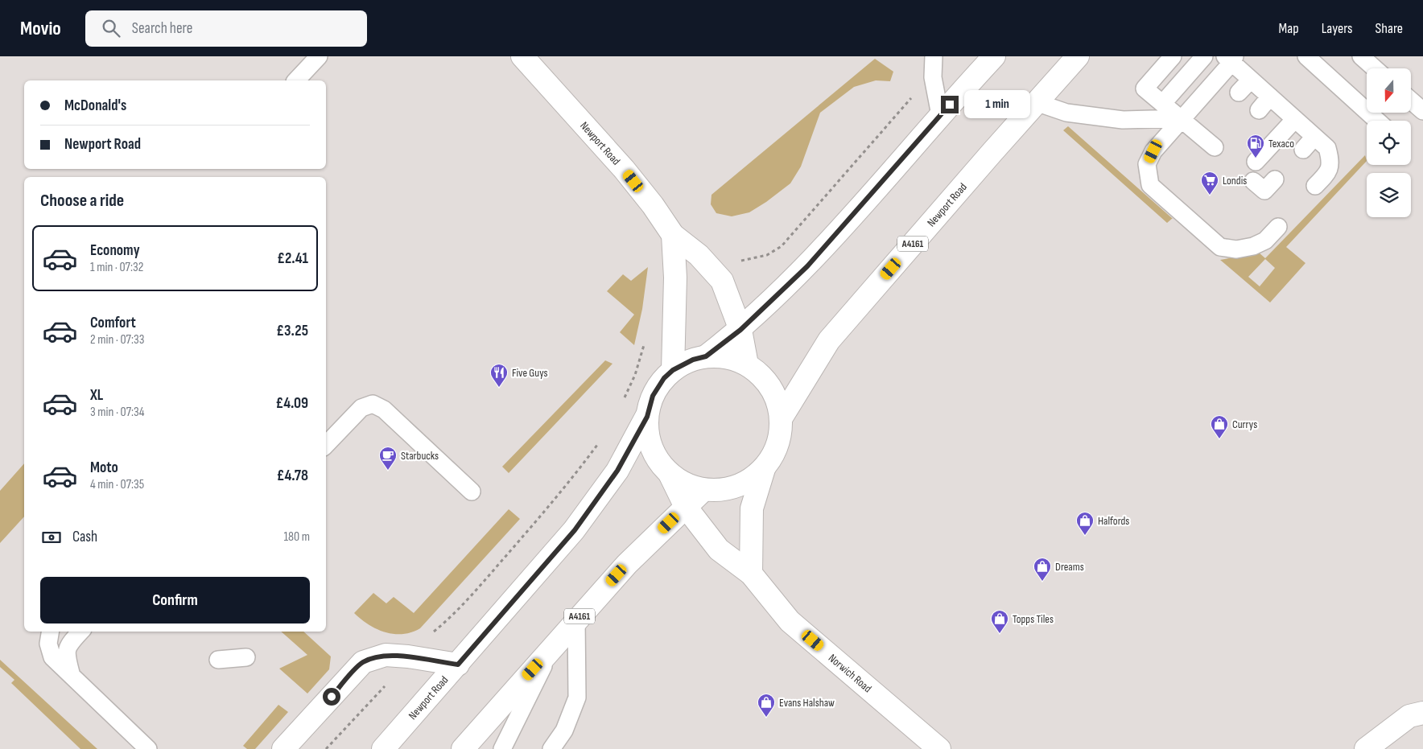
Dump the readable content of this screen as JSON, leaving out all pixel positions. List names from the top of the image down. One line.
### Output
{"streets":{"main road":["Newport Road","A4161","Norwich Road"]},"crossings":[["Newport Road","A4161"],["Newport Road","Norwich Road"],["A4161","Norwich Road"]],"places":{"fuel station":["Texaco"],"supermarket":["Londis"],"restaurant":["Five Guys"],"shop":["Currys","Halfords","Dreams","Topps Tiles","Evans Halshaw"],"cafe":["Starbucks"]},"north":"bottom","page":{"header":"Movio","search":"Search here","nav":["Map","Layers","Share"],"banner":["McDonald's","Newport Road"],"bubble":"1 min","heading":"Choose a ride","list":[{"name":"Economy","note":"1 min · 07:32","value":"£2.41"},{"name":"Comfort","note":"2 min · 07:33","value":"£3.25"},{"name":"XL","note":"3 min · 07:34","value":"£4.09"},{"name":"Moto","note":"4 min · 07:35","value":"£4.78"}],"pay":["Cash","180 m"],"buttons":"Confirm"}}
